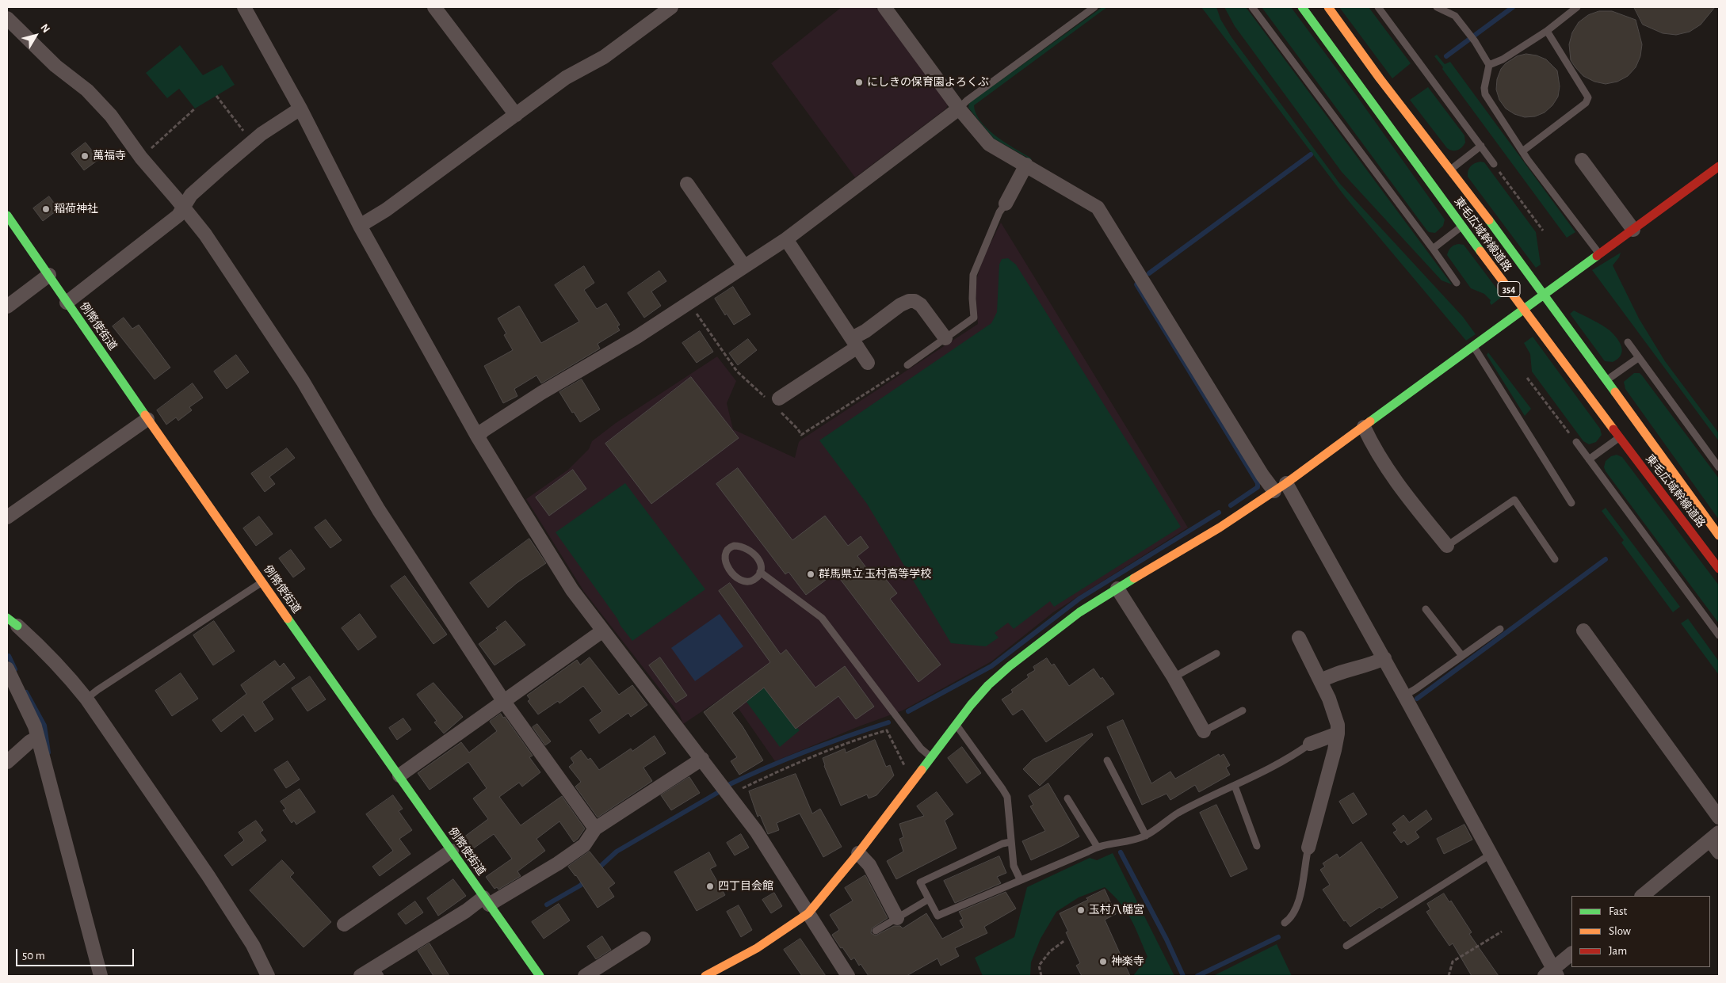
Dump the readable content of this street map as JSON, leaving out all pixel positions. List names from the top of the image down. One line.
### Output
{"streets":{"main road":["東毛広域幹線道路","354","例幣使街道"]},"places":["にしきの保育園よろくぶ","萬福寺","稲荷神社","群馬県立 玉村高等学校","四丁目会館","玉村八幡宮","神楽寺"],"legend":["Fast","Slow","Jam"],"scale_bar":"50 m","north":"top right"}
